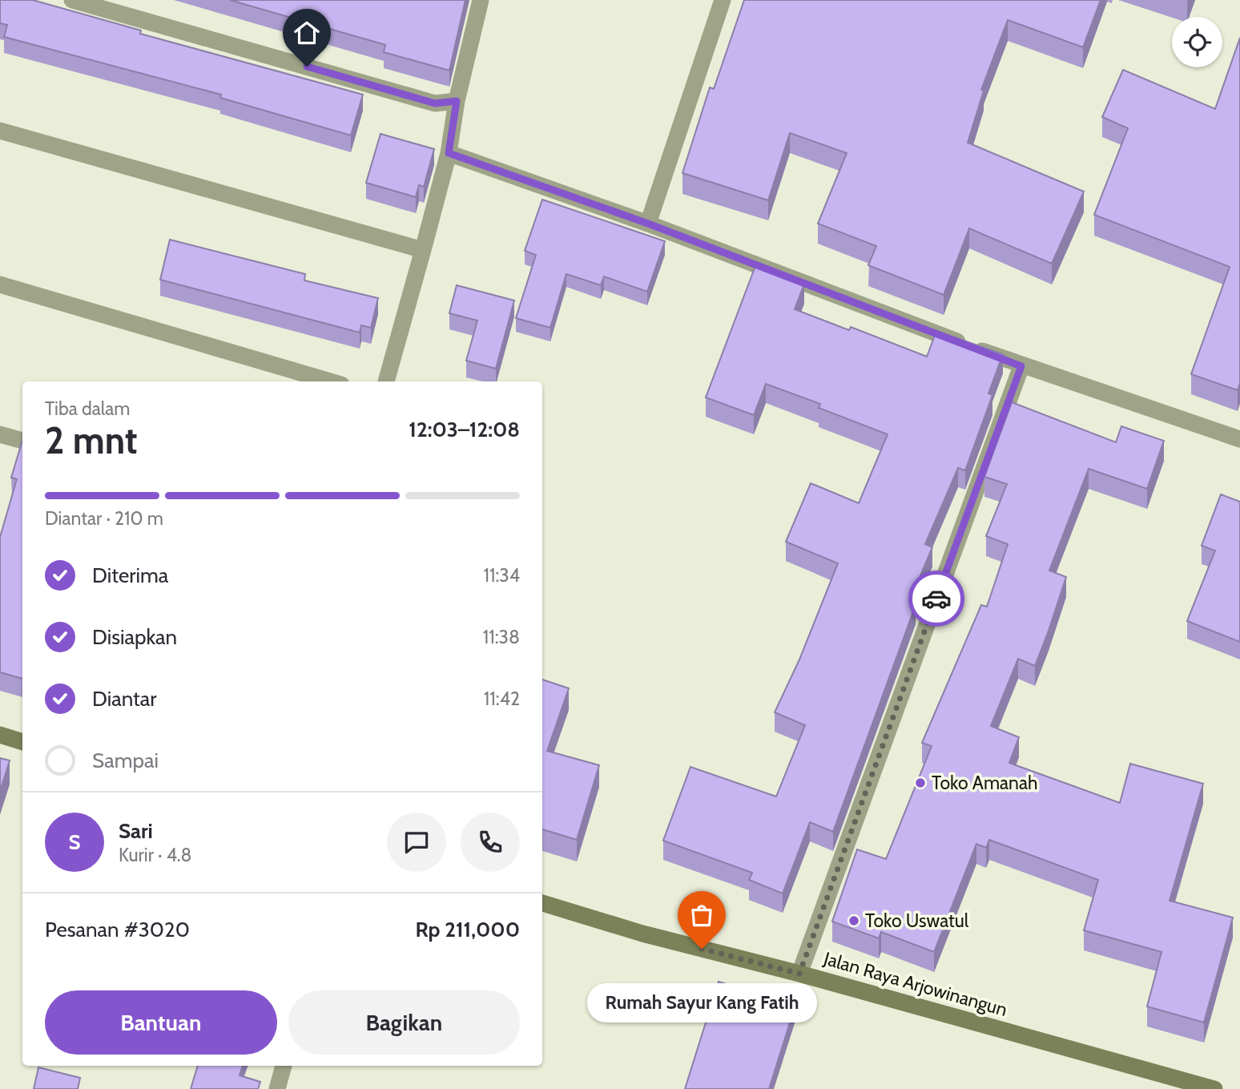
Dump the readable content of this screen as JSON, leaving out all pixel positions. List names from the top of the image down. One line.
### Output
{"streets":{"main road":["Jalan Raya Arjowinangun"]},"places":["Toko Amanah","Toko Uswatul","Rumah Sayur Kang Fatih"],"page":{"heading":["2 mnt","Tiba dalam","12:03–12:08"],"panel":["Sari","Kurir · 4.8","Pesanan #3020","Rp 211,000"],"bar":"Diantar · 210 m","list":[["Diterima","11:34"],["Disiapkan","11:38"],["Diantar","11:42"],"Sampai"],"round":"S","buttons":["Bantuan","Bagikan"],"bubble":"Rumah Sayur Kang Fatih"}}
